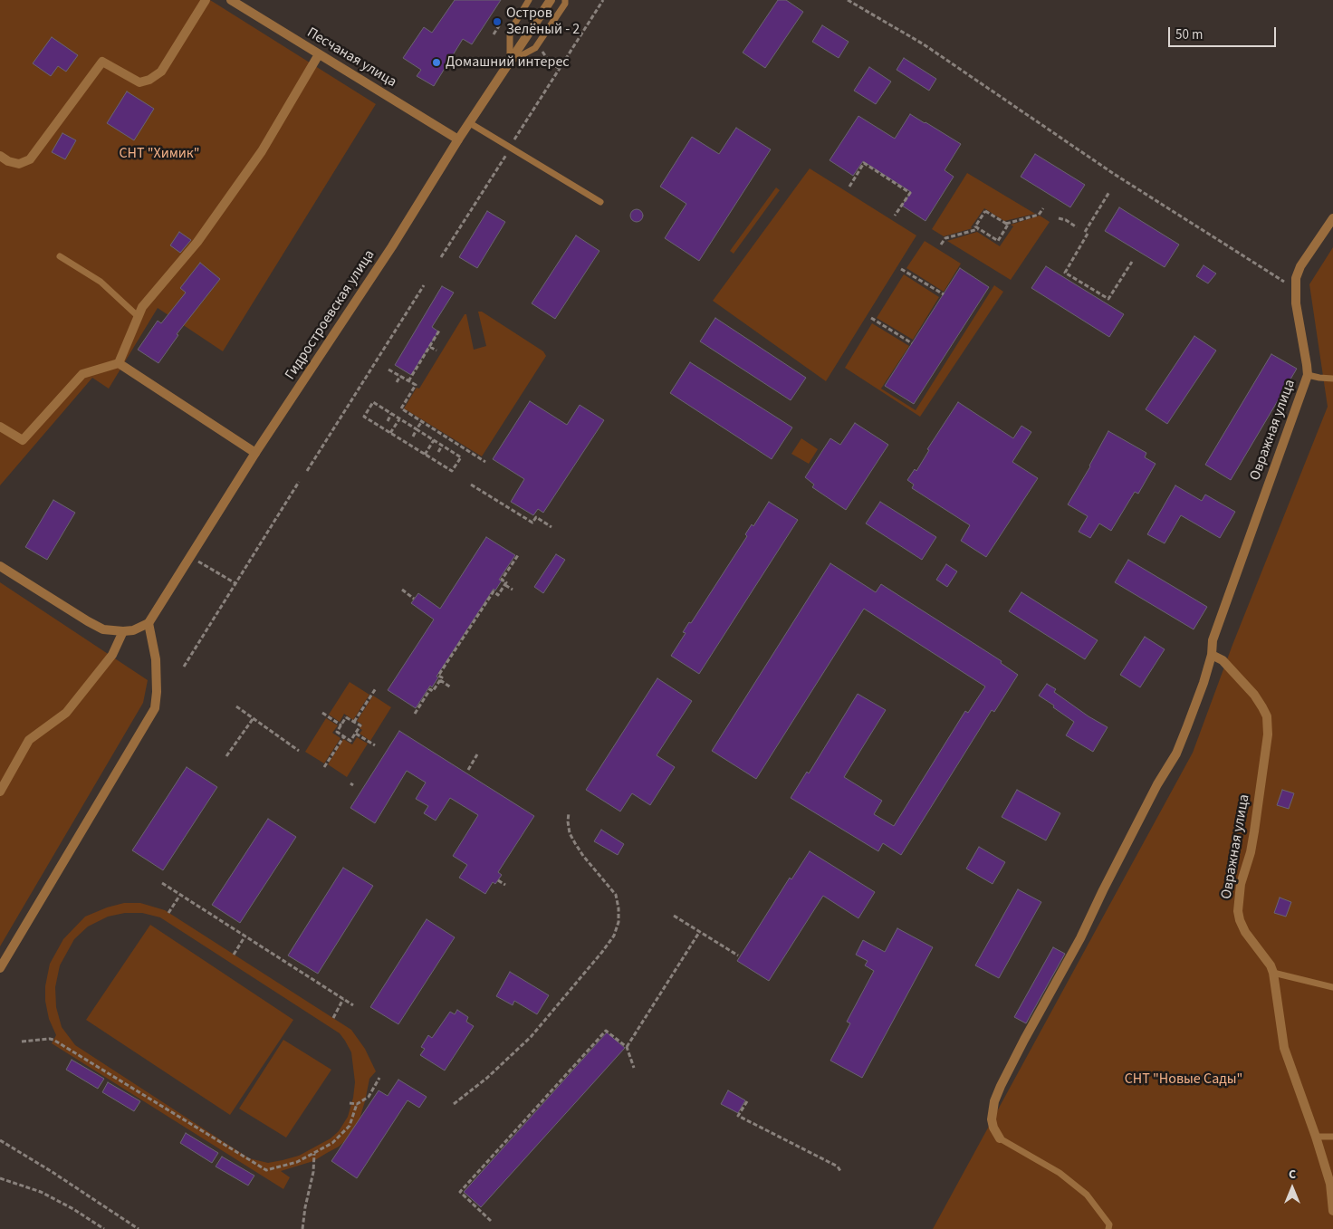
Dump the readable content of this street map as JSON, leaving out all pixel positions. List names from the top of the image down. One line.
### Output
{"streets":{"street":["Песчаная улица","Гидростроевская улица","Овражная улица"]},"crossings":[["Песчаная улица","Гидростроевская улица"]],"parks":["СНТ \"Химик\"","СНТ \"Новые Сады\""],"places":["Остров Зелёный - 2","Домашний интерес"],"scale_bar":"50 m","north":"top"}
